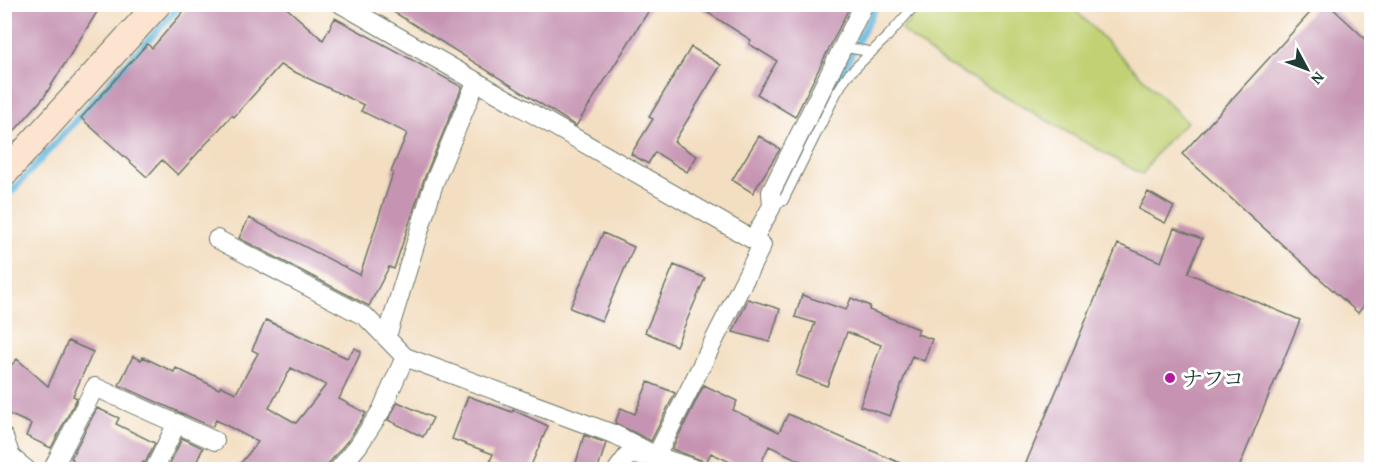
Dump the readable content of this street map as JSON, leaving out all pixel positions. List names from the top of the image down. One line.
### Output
{"places":["ナフコ"],"north":"bottom right"}
